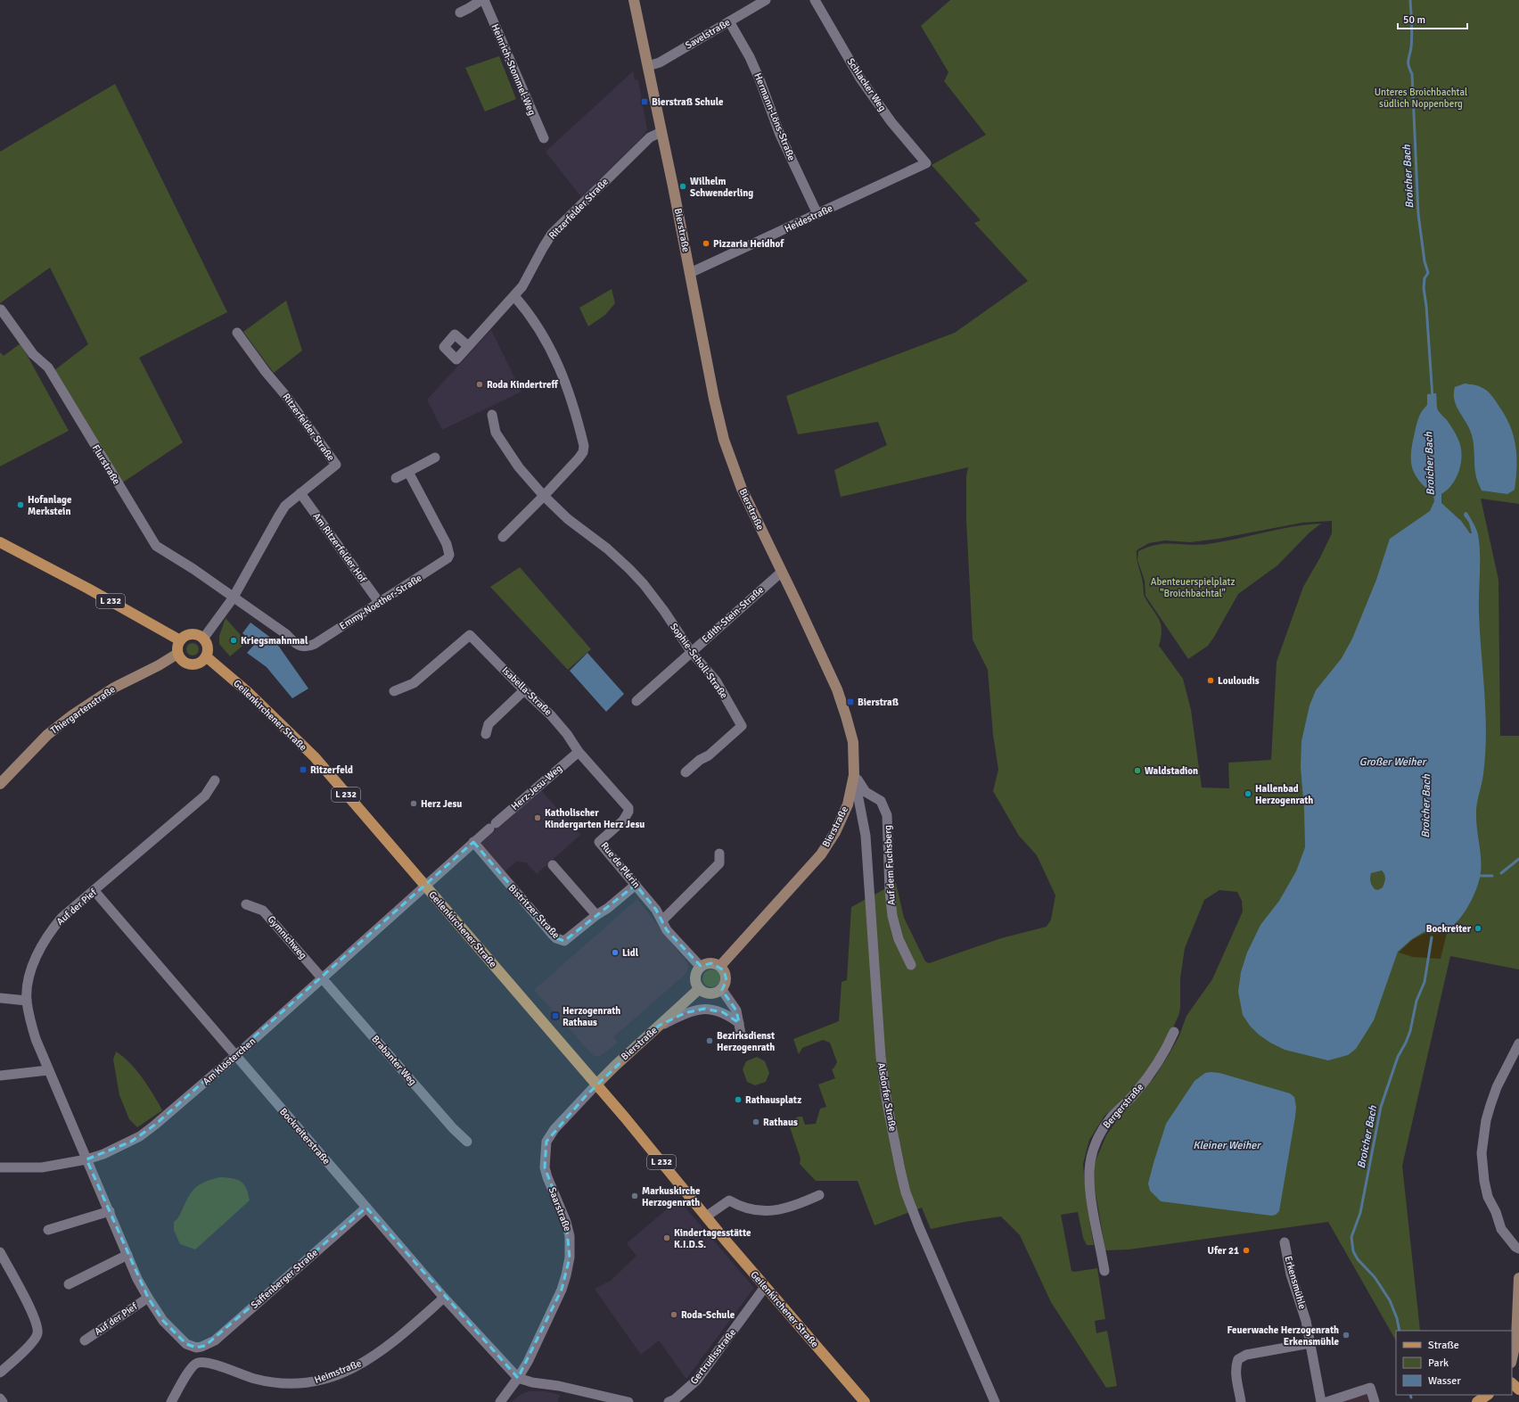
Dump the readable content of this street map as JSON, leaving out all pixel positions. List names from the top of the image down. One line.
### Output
{"streets":{"main road":["Bierstraße","L 232","Thiergartenstraße","Geilenkirchener Straße"],"street":["Savelstraße","Heinrich-Stommel-Weg","Schlacker Weg","Hermann-Löns-Straße","Ritzerfelder Straße","Heidestraße","Flurstraße","Am Ritzerfelder Hof","Emmy-Noether-Straße","Edith-Stein-Straße","Sophie-Scholl-Straße","Isabella-Straße","Herz-Jesu-Weg","Rue de Plérin","Auf dem Fuchsberg","Auf der Pief","Bistritzer Straße","Gymnichweg","Brabanter Weg","Am Klösterchen","Alsdorfer Straße","Bergerstraße","Bockreiterstraße","Saarstraße","Saffenberger Straße","Erkensmühle","Gertrudisstraße","Heimstraße"]},"crossings":[["Savelstraße","Hermann-Löns-Straße"],["Savelstraße","Bierstraße"],["Schlacker Weg","Heidestraße"],["Hermann-Löns-Straße","Heidestraße"],["Ritzerfelder Straße","Bierstraße"],["Ritzerfelder Straße","Flurstraße"],["Ritzerfelder Straße","Am Ritzerfelder Hof"],["Ritzerfelder Straße","L 232"],["Ritzerfelder Straße","Emmy-Noether-Straße"],["Ritzerfelder Straße","Thiergartenstraße"],["Ritzerfelder Straße","Geilenkirchener Straße"],["Heidestraße","Bierstraße"],["Bierstraße","Edith-Stein-Straße"],["Bierstraße","Geilenkirchener Straße"],["Bierstraße","Rue de Plérin"],["Bierstraße","Auf dem Fuchsberg"],["Bierstraße","Alsdorfer Straße"],["Bierstraße","Saarstraße"],["Flurstraße","Emmy-Noether-Straße"],["Am Ritzerfelder Hof","Emmy-Noether-Straße"],["L 232","Thiergartenstraße"],["L 232","Geilenkirchener Straße"],["Edith-Stein-Straße","Sophie-Scholl-Straße"],["Isabella-Straße","Herz-Jesu-Weg"],["Isabella-Straße","Rue de Plérin"],["Thiergartenstraße","Geilenkirchener Straße"],["Geilenkirchener Straße","Herz-Jesu-Weg"],["Geilenkirchener Straße","Am Klösterchen"],["Geilenkirchener Straße","Saarstraße"],["Geilenkirchener Straße","Gertrudisstraße"],["Herz-Jesu-Weg","Rue de Plérin"],["Herz-Jesu-Weg","Bistritzer Straße"],["Herz-Jesu-Weg","Am Klösterchen"],["Rue de Plérin","Bistritzer Straße"],["Auf dem Fuchsberg","Alsdorfer Straße"],["Auf der Pief","Am Klösterchen"],["Auf der Pief","Bockreiterstraße"],["Auf der Pief","Saffenberger Straße"],["Gymnichweg","Brabanter Weg"],["Gymnichweg","Am Klösterchen"],["Brabanter Weg","Am Klösterchen"],["Am Klösterchen","Bockreiterstraße"],["Bockreiterstraße","Saarstraße"],["Bockreiterstraße","Saffenberger Straße"],["Bockreiterstraße","Heimstraße"]],"water":["Broicher Bach","Großer Weiher","Kleiner Weiher"],"parks":["Unteres Broichbachtal südlich Noppenberg","Abenteuerspielplatz \"Broichbachtal\""],"places":{"transit":["Bierstraß Schule","Bierstraß","Ritzerfeld","Herzogenrath Rathaus"],"other":["Wilhelm Schwenderling","Pizzaria Heidhof","Roda Kindertreff","Hofanlage Merkstein","Kriegsmahnmal","Louloudis","Waldstadion","Hallenbad Herzogenrath","Herz Jesu","Katholischer Kindergarten Herz Jesu","Bockreiter","Lidl","Bezirksdienst Herzogenrath","Rathausplatz","Rathaus","Markuskirche Herzogenrath","Kindertagesstätte K.I.D.S.","Ufer 21","Roda-Schule","Feuerwache Herzogenrath Erkensmühle"]},"legend":["Straße","Park","Wasser"],"scale_bar":"50 m"}
